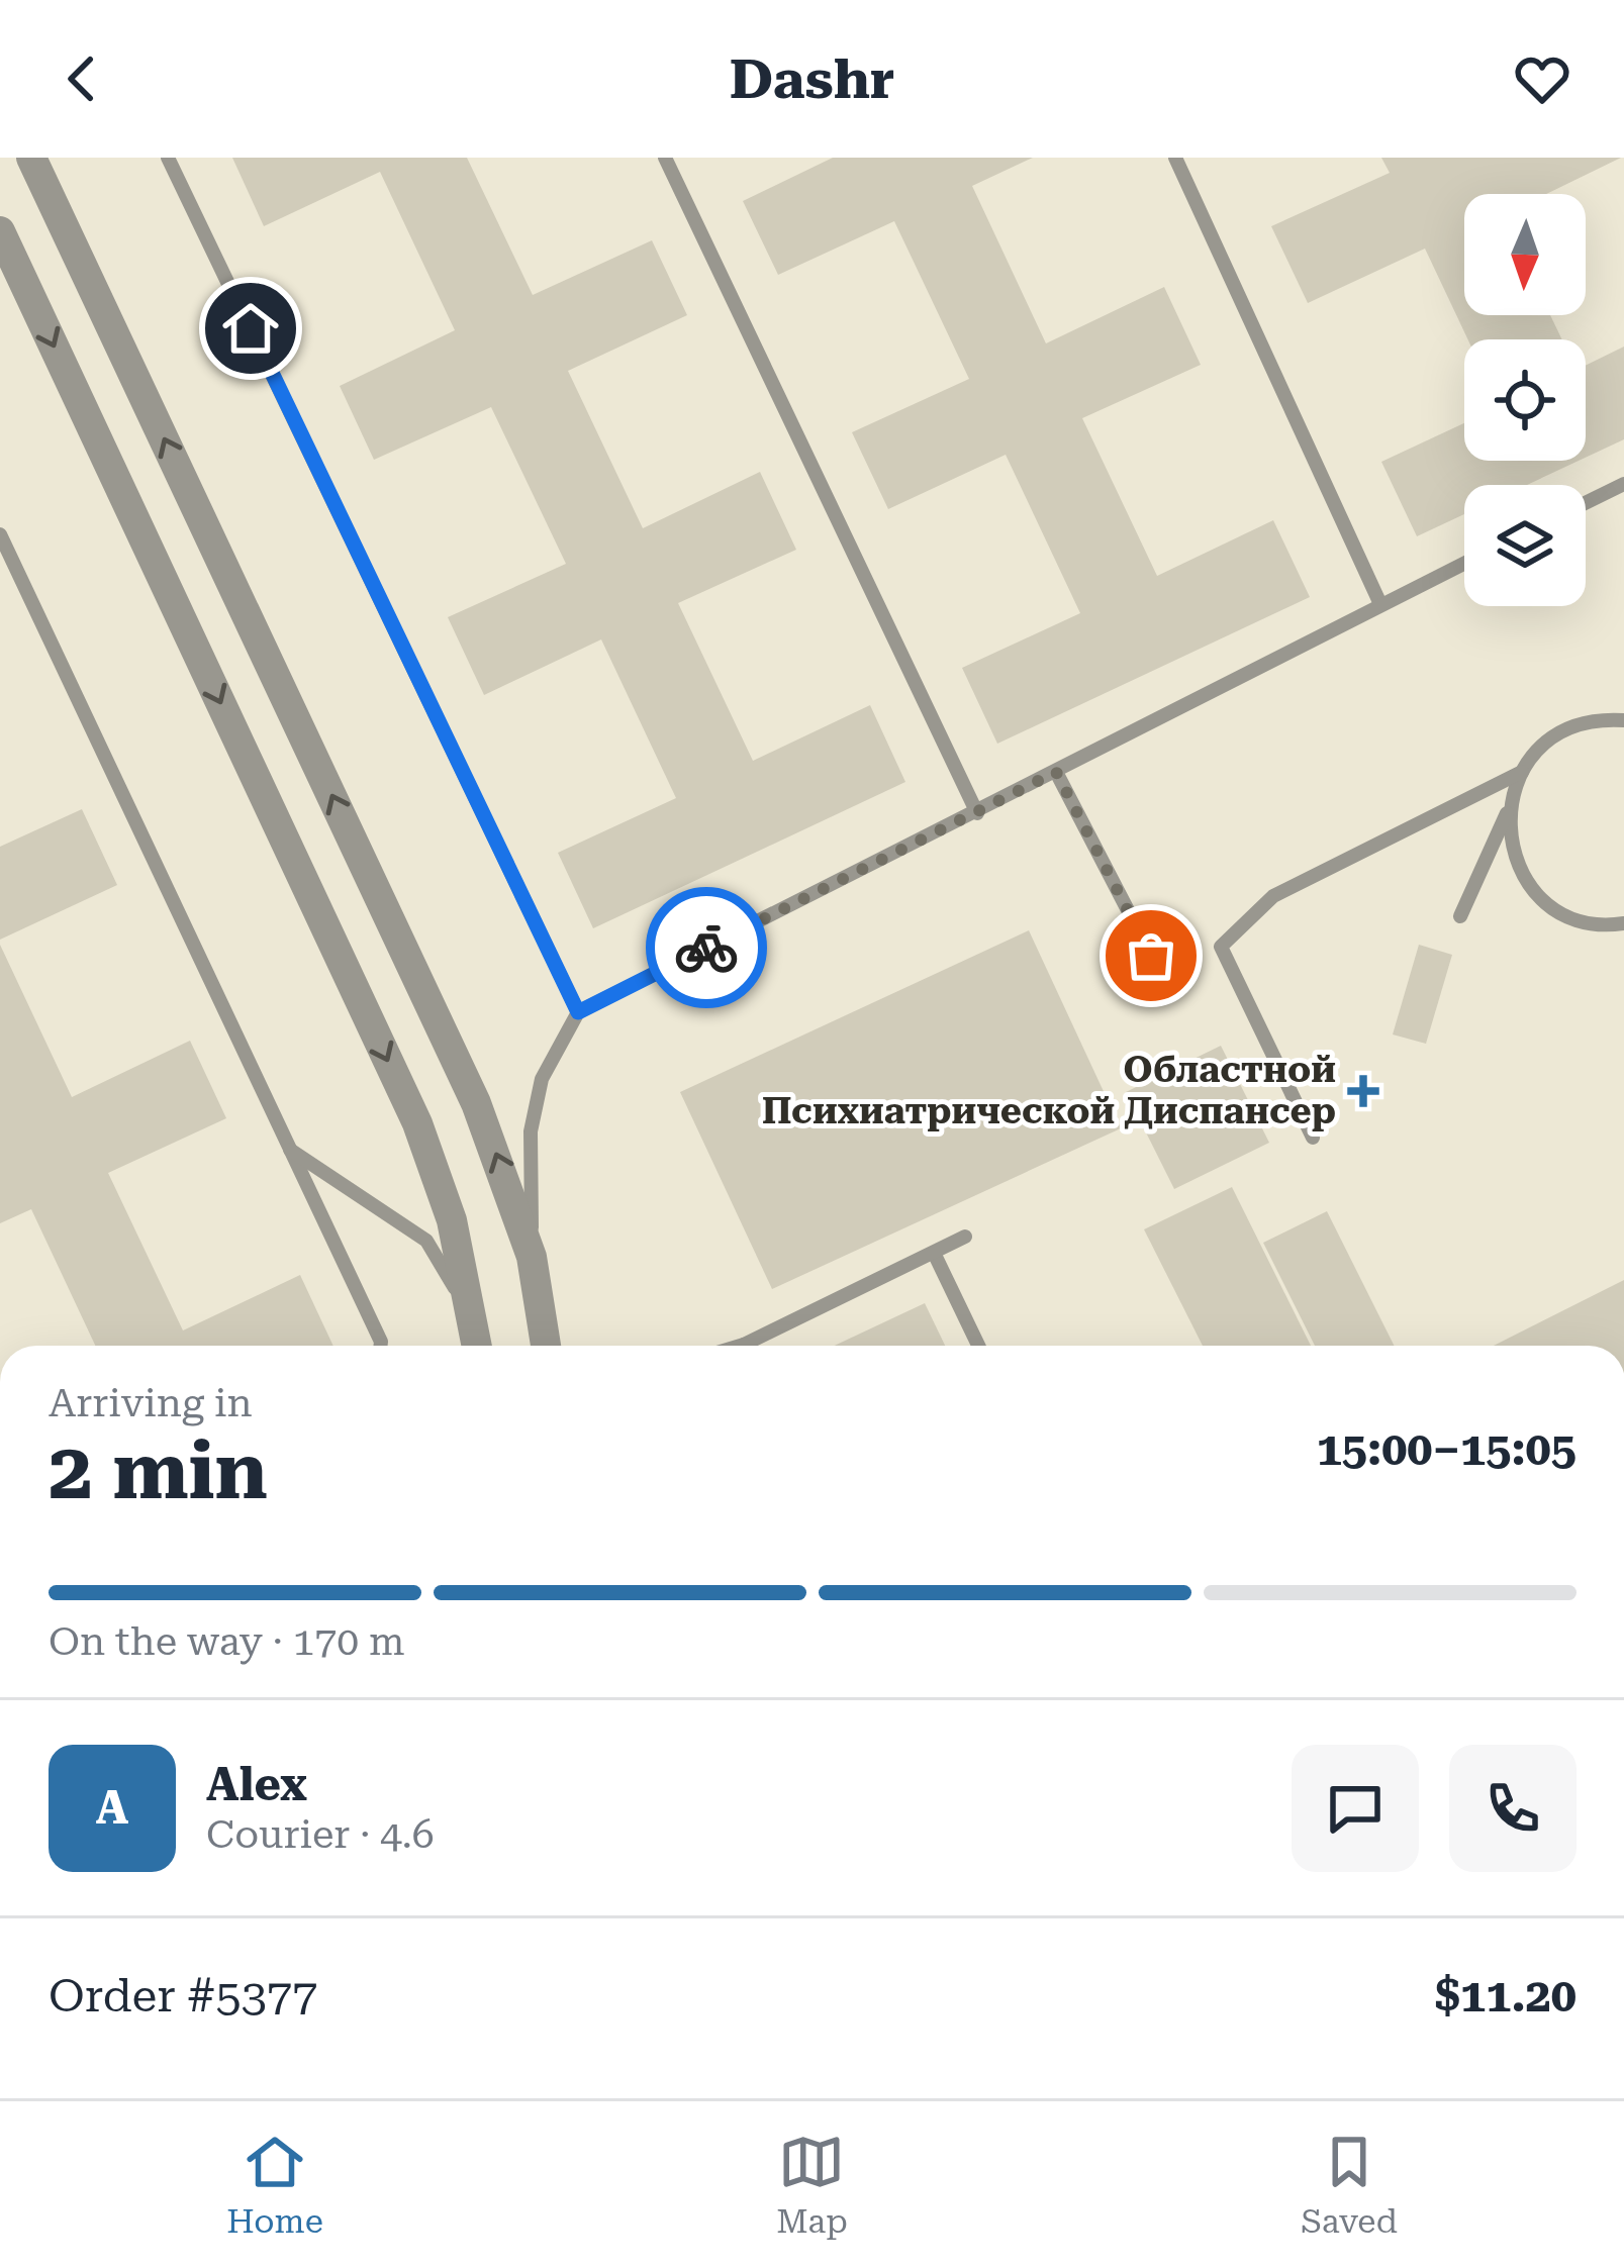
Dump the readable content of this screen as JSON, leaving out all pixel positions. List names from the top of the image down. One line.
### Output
{"places":{"health":["Областной Психиатрической Диспансер"]},"north":"bottom","page":{"header":"Dashr","heading":["2 min","Arriving in","15:00–15:05"],"panel":["Alex","Courier · 4.6","Order #5377","$11.20"],"bar":"On the way · 170 m","round":"A","tabs":["Home","Map","Saved"]}}
